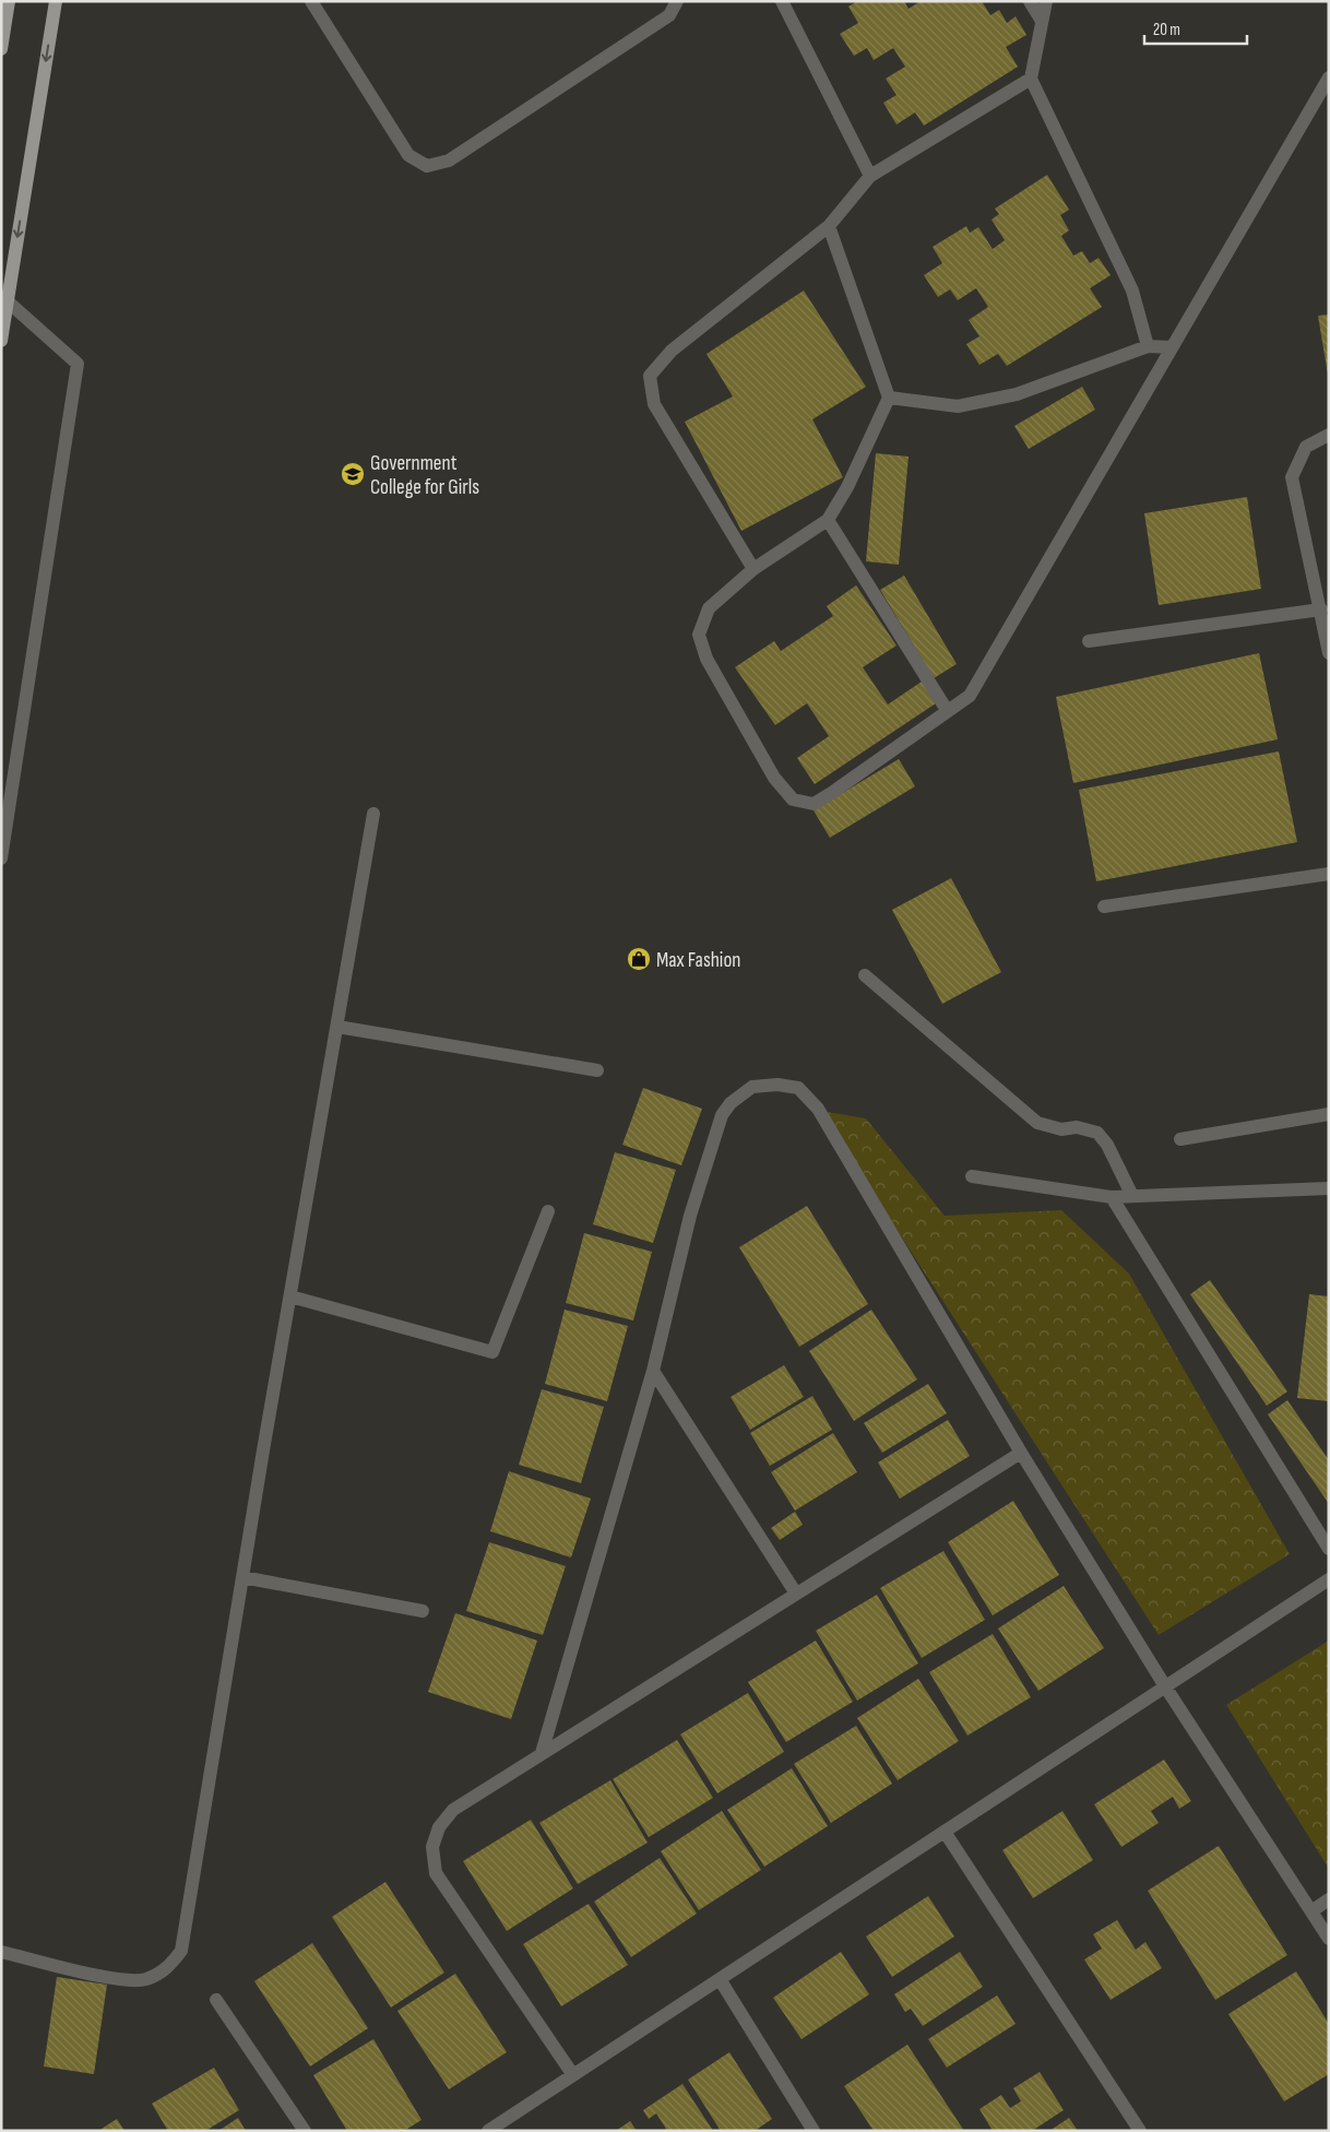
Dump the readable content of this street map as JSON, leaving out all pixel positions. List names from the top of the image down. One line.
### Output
{"places":{"school or university":["Government College for Girls"],"shop":["Max Fashion"]},"scale_bar":"20 m"}
